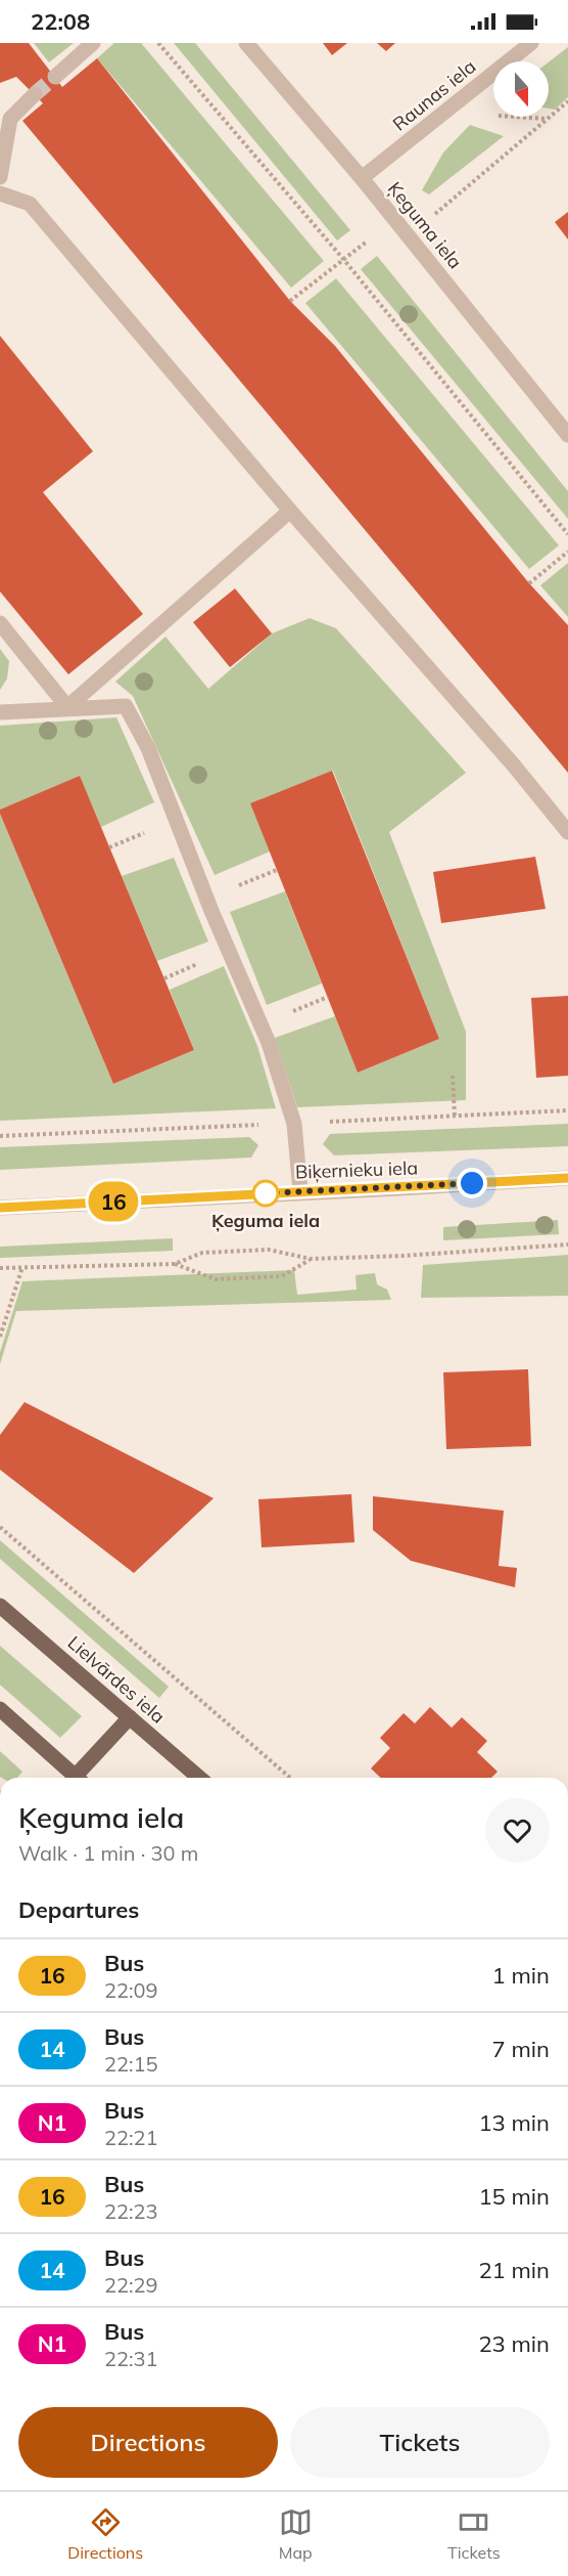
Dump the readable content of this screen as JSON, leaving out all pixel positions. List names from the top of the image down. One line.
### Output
{"streets":{"main road":["Lielvārdes iela"],"street":["Raunas iela","Ķeguma iela","Biķernieku iela"]},"crossings":[["Raunas iela","Ķeguma iela"]],"places":["Ķeguma iela"],"lines":["bus line 16"],"north":"bottom","page":{"status":"22:08","on_map":"16","heading":[["Ķeguma iela","Walk · 1 min · 30 m"],"Departures"],"list":[{"mark":"16","name":"Bus","note":"22:09","value":"1 min"},{"mark":"14","name":"Bus","note":"22:15","value":"7 min"},{"mark":"N1","name":"Bus","note":"22:21","value":"13 min"},{"mark":"16","name":"Bus","note":"22:23","value":"15 min"},{"mark":"14","name":"Bus","note":"22:29","value":"21 min"},{"mark":"N1","name":"Bus","note":"22:31","value":"23 min"}],"buttons":["Directions","Tickets"],"tabs":["Directions","Map","Tickets"]}}
